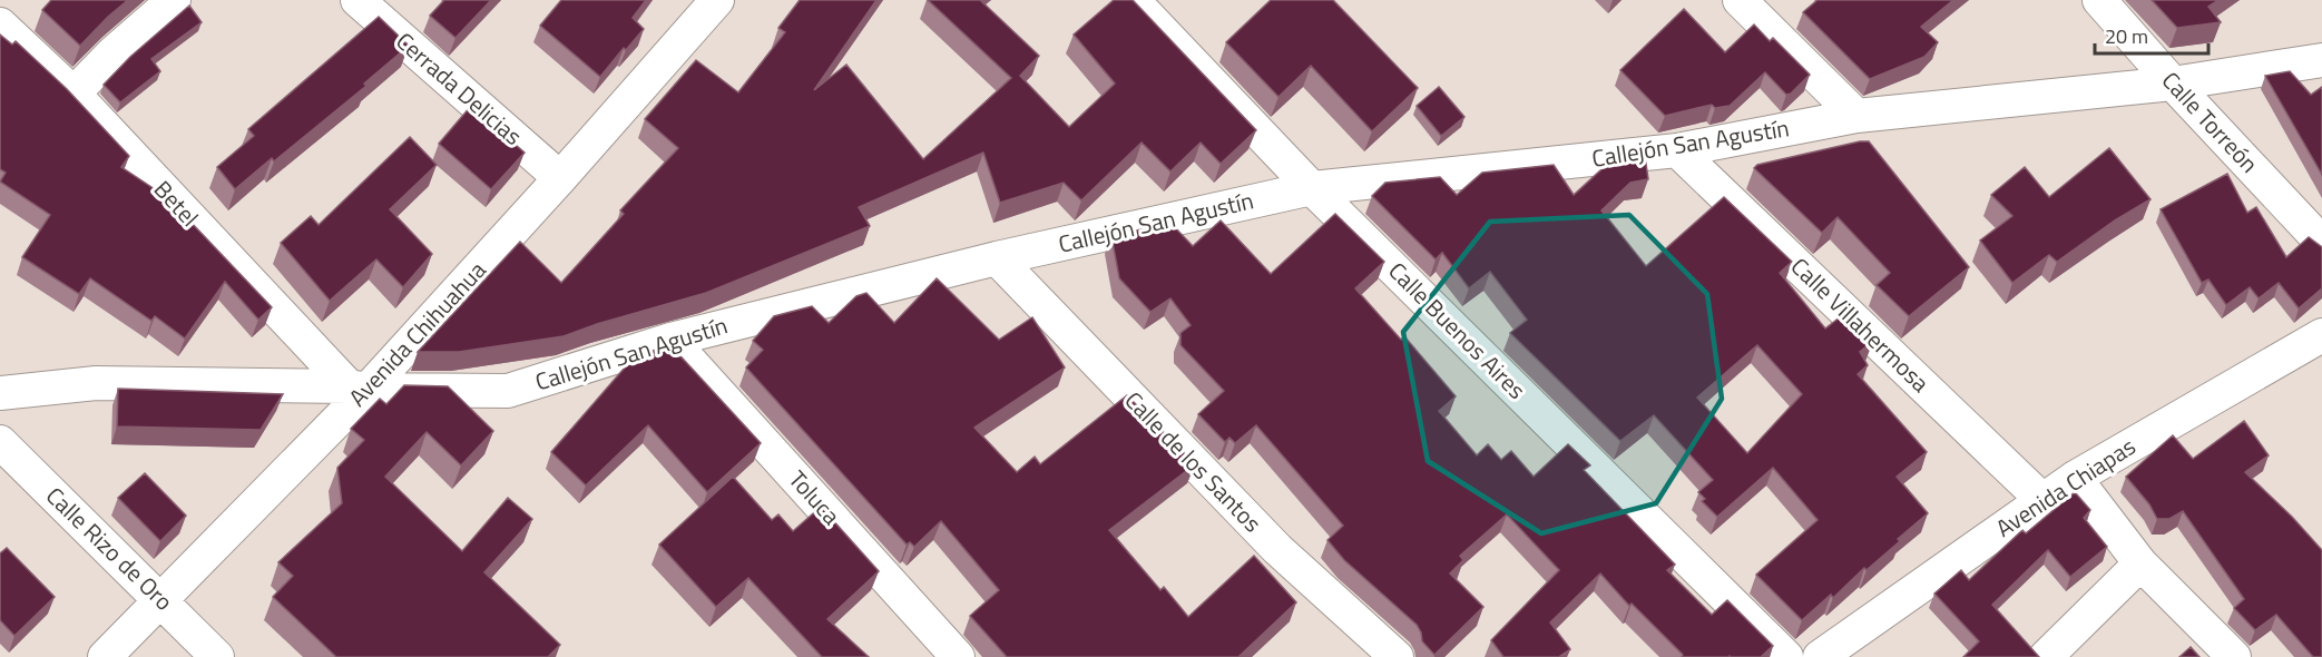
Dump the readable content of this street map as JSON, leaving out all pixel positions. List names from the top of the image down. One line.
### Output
{"streets":{"street":["Cerrada Delicias","Calle Torreón","Callejón San Agustín","Betel","Calle Villahermosa","Calle Buenos Aires","Avenida Chihuahua","Calle de los Santos","Avenida Chiapas","Toluca","Calle Rizo de Oro"]},"crossings":[["Cerrada Delicias","Avenida Chihuahua"],["Calle Torreón","Callejón San Agustín"],["Callejón San Agustín","Betel"],["Callejón San Agustín","Calle Villahermosa"],["Callejón San Agustín","Calle Buenos Aires"],["Callejón San Agustín","Avenida Chihuahua"],["Callejón San Agustín","Calle de los Santos"],["Callejón San Agustín","Toluca"],["Betel","Avenida Chihuahua"],["Calle Villahermosa","Avenida Chiapas"],["Avenida Chihuahua","Calle Rizo de Oro"]],"scale_bar":"20 m"}
